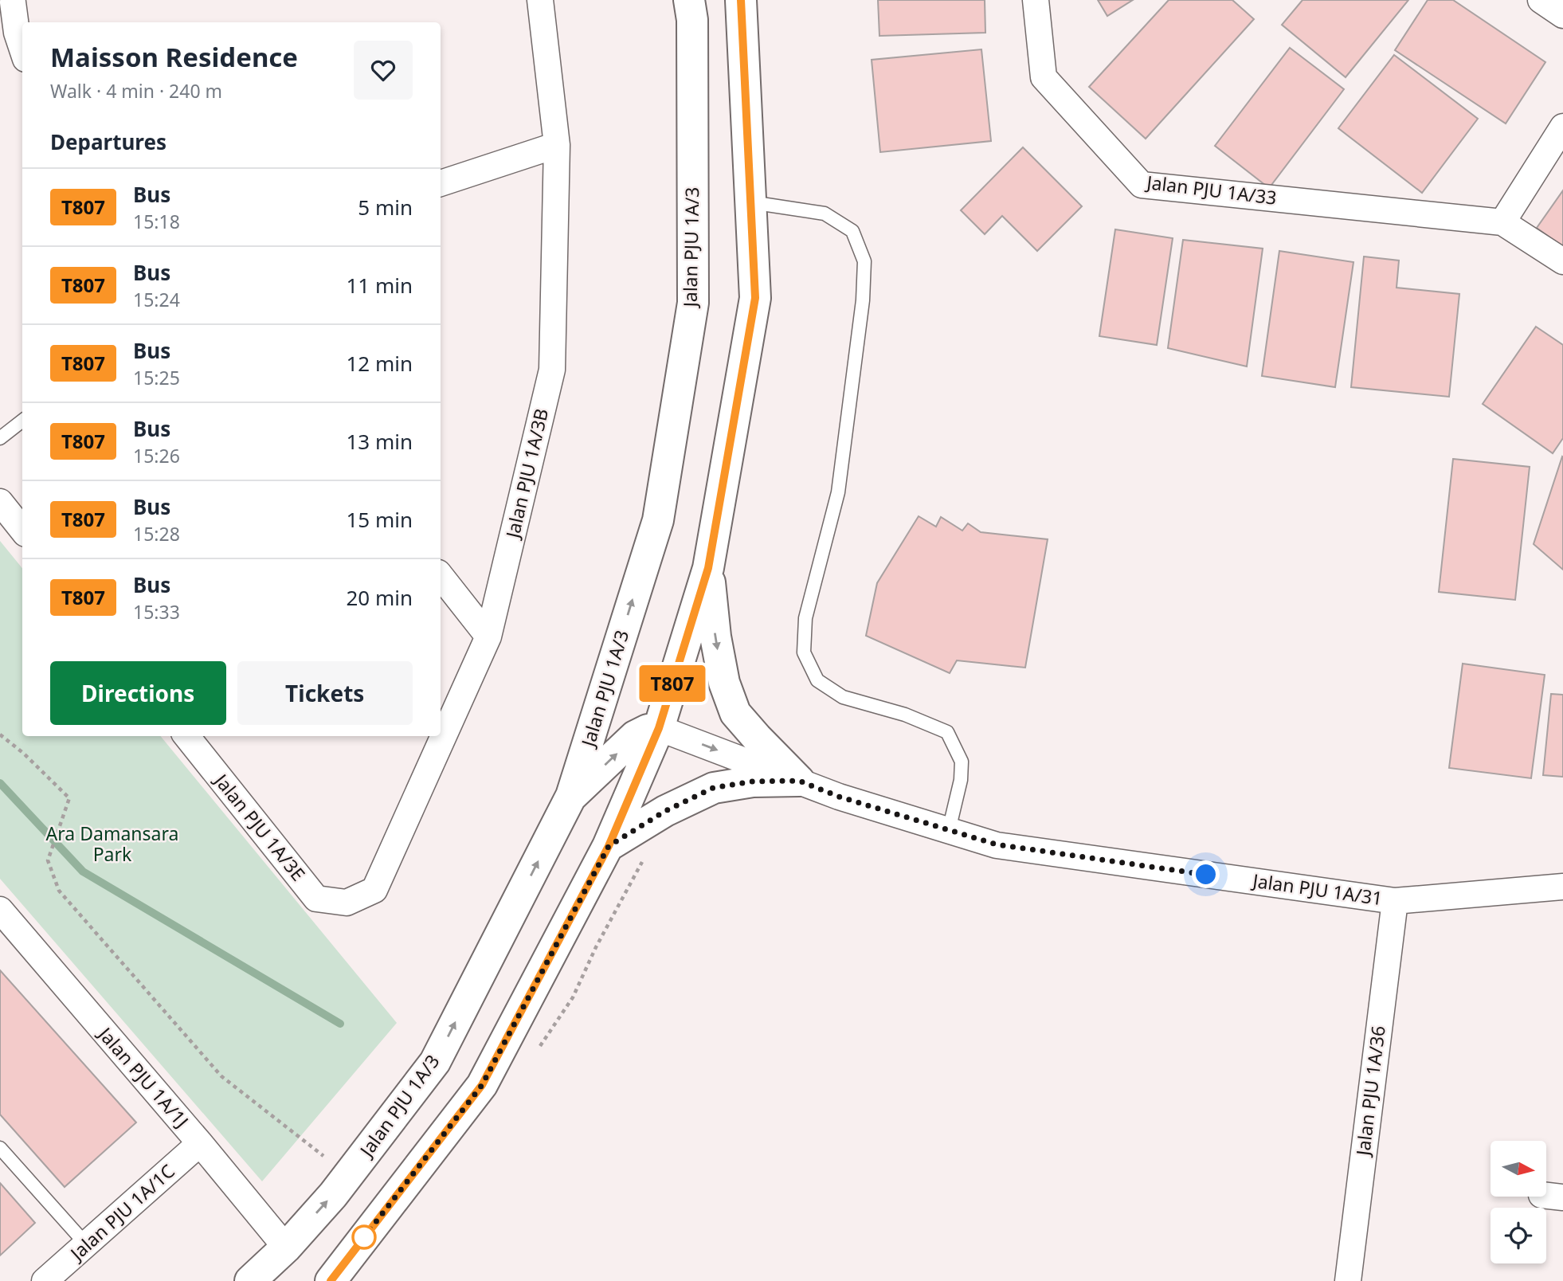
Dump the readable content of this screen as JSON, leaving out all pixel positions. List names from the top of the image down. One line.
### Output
{"streets":{"street":["Jalan PJU 1A/33","Jalan PJU 1A/3","Jalan PJU 1A/3B","Jalan PJU 1A/3E","Jalan PJU 1A/31","Jalan PJU 1A/1J","Jalan PJU 1A/36","Jalan PJU 1A/1C"]},"crossings":[["Jalan PJU 1A/3","Jalan PJU 1A/1J"],["Jalan PJU 1A/3B","Jalan PJU 1A/3E"],["Jalan PJU 1A/31","Jalan PJU 1A/36"],["Jalan PJU 1A/1J","Jalan PJU 1A/1C"]],"parks":["Ara Damansara Park"],"lines":["bus line T807"],"north":"right","page":{"on_map":"T807","heading":[["Maisson Residence","Walk · 4 min · 240 m"],"Departures"],"list":[{"mark":"T807","name":"Bus","note":"15:18","value":"5 min"},{"mark":"T807","name":"Bus","note":"15:24","value":"11 min"},{"mark":"T807","name":"Bus","note":"15:25","value":"12 min"},{"mark":"T807","name":"Bus","note":"15:26","value":"13 min"},{"mark":"T807","name":"Bus","note":"15:28","value":"15 min"},{"mark":"T807","name":"Bus","note":"15:33","value":"20 min"}],"buttons":["Directions","Tickets"]}}
